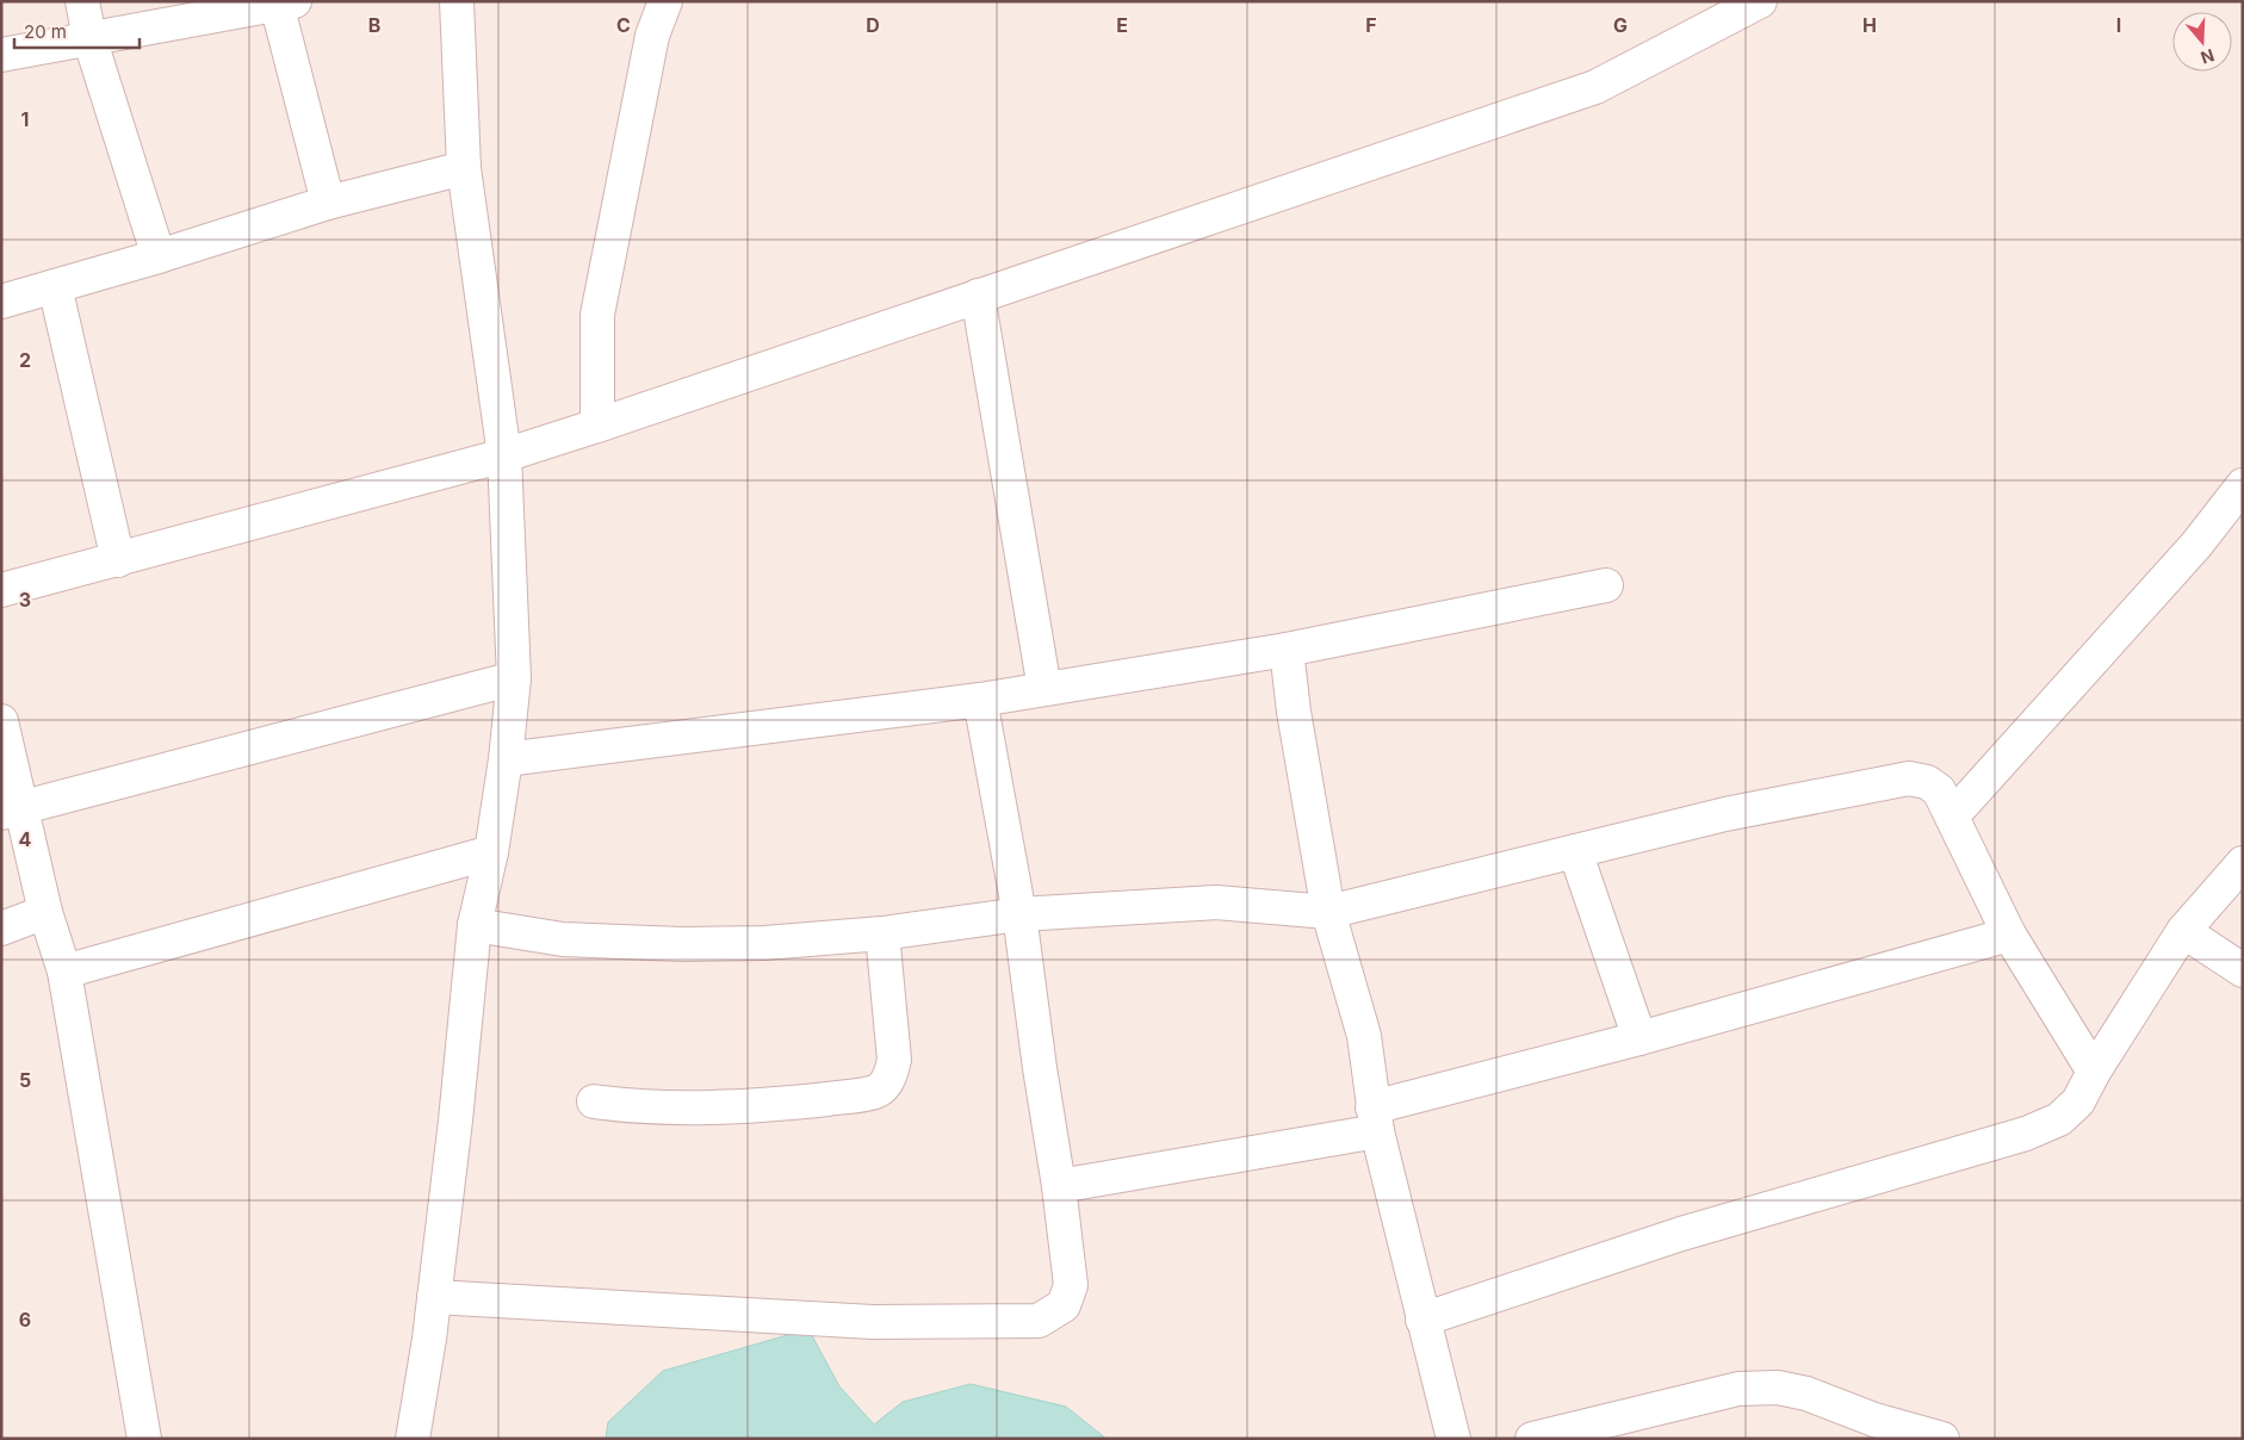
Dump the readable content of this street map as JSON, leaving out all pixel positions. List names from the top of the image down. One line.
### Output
{"scale_bar":"20 m","north":"bottom","grid":{"columns":["B","C","D","E","F","G","H","I"],"rows":["1","2","3","4","5","6"]}}
